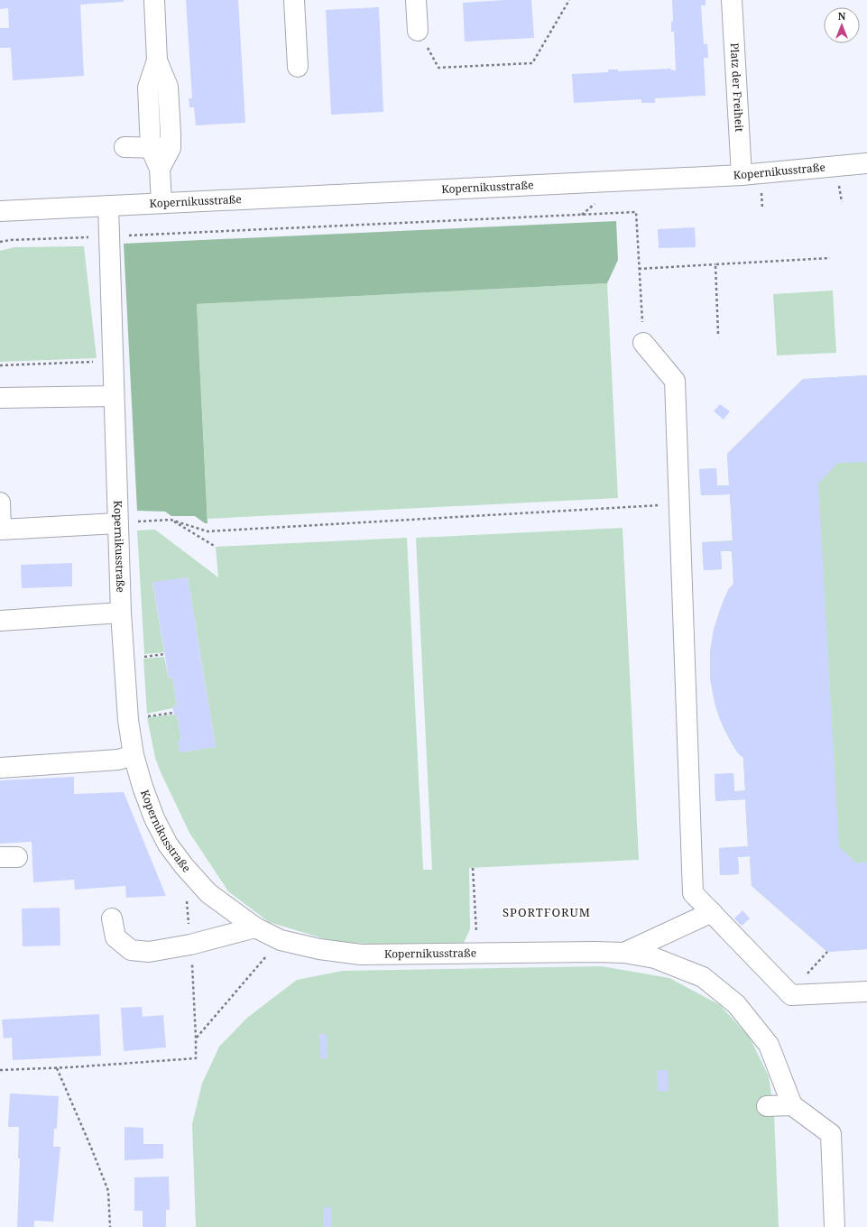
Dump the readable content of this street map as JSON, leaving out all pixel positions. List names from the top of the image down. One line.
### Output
{"streets":{"street":["Platz der Freiheit","Kopernikusstraße"]},"crossings":[["Platz der Freiheit","Kopernikusstraße"]],"districts":["SPORTFORUM"],"north":"top"}
